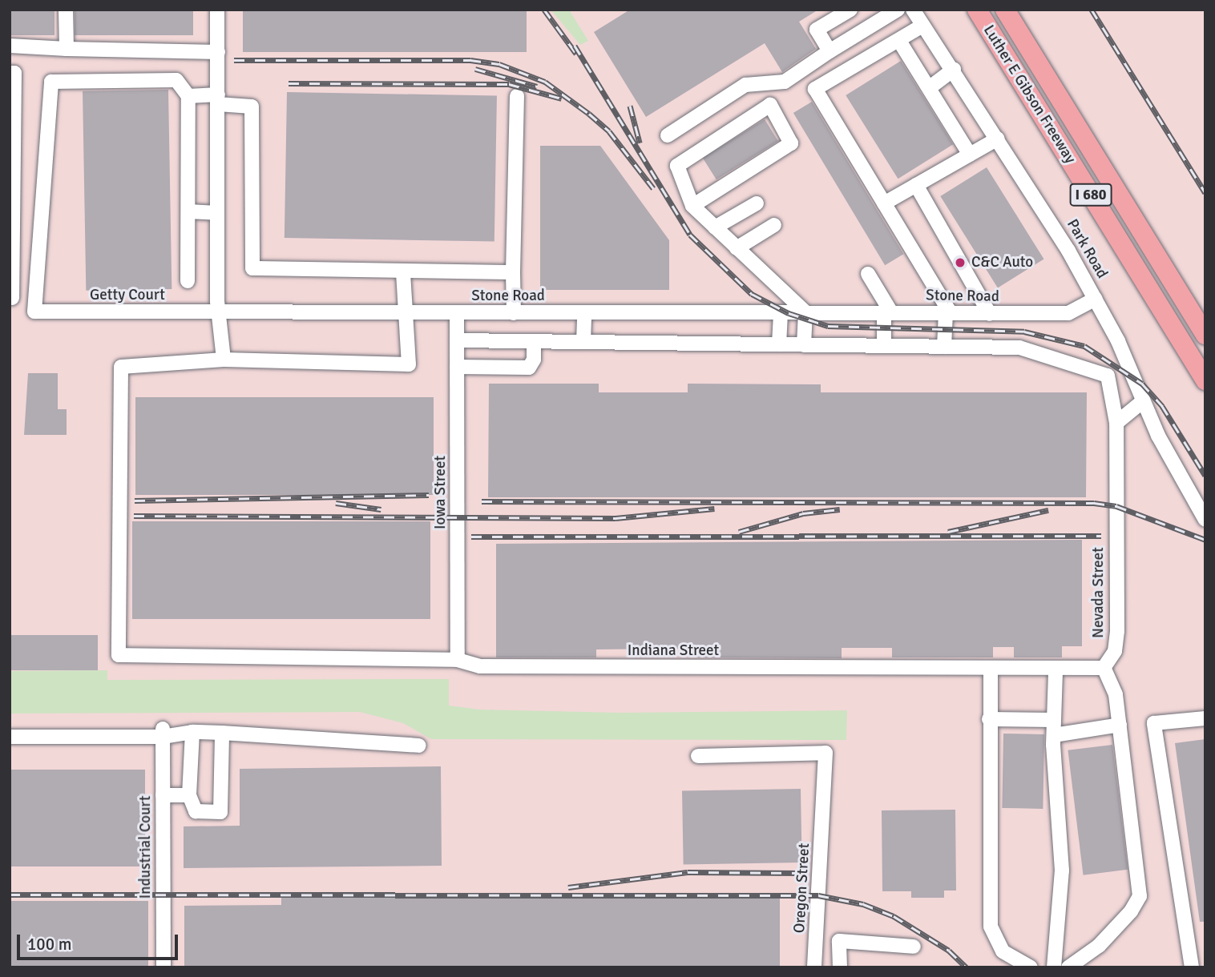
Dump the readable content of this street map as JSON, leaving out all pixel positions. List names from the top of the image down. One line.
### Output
{"streets":{"highway":["Luther E Gibson Freeway","I 680"],"street":["Park Road","Getty Court","Stone Road","Iowa Street","Nevada Street","Indiana Street","Industrial Court","Oregon Street"]},"crossings":[["Park Road","Stone Road"],["Getty Court","Stone Road"],["Stone Road","Iowa Street"],["Iowa Street","Indiana Street"]],"places":["C&C Auto"],"scale_bar":"100 m"}
